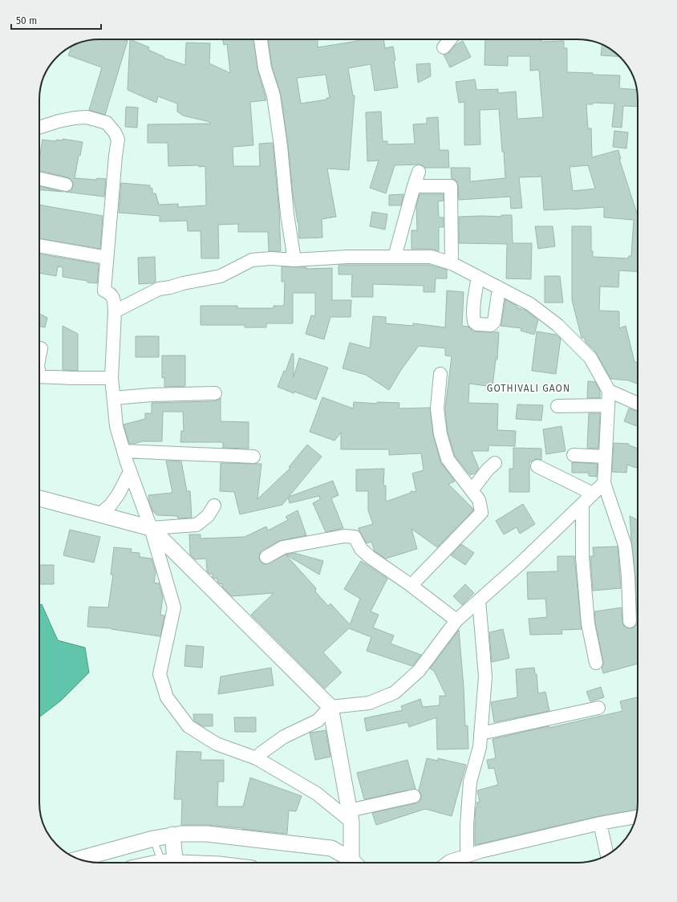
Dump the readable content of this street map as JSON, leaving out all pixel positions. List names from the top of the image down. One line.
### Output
{"districts":["GOTHIVALI GAON"],"scale_bar":"50 m"}
